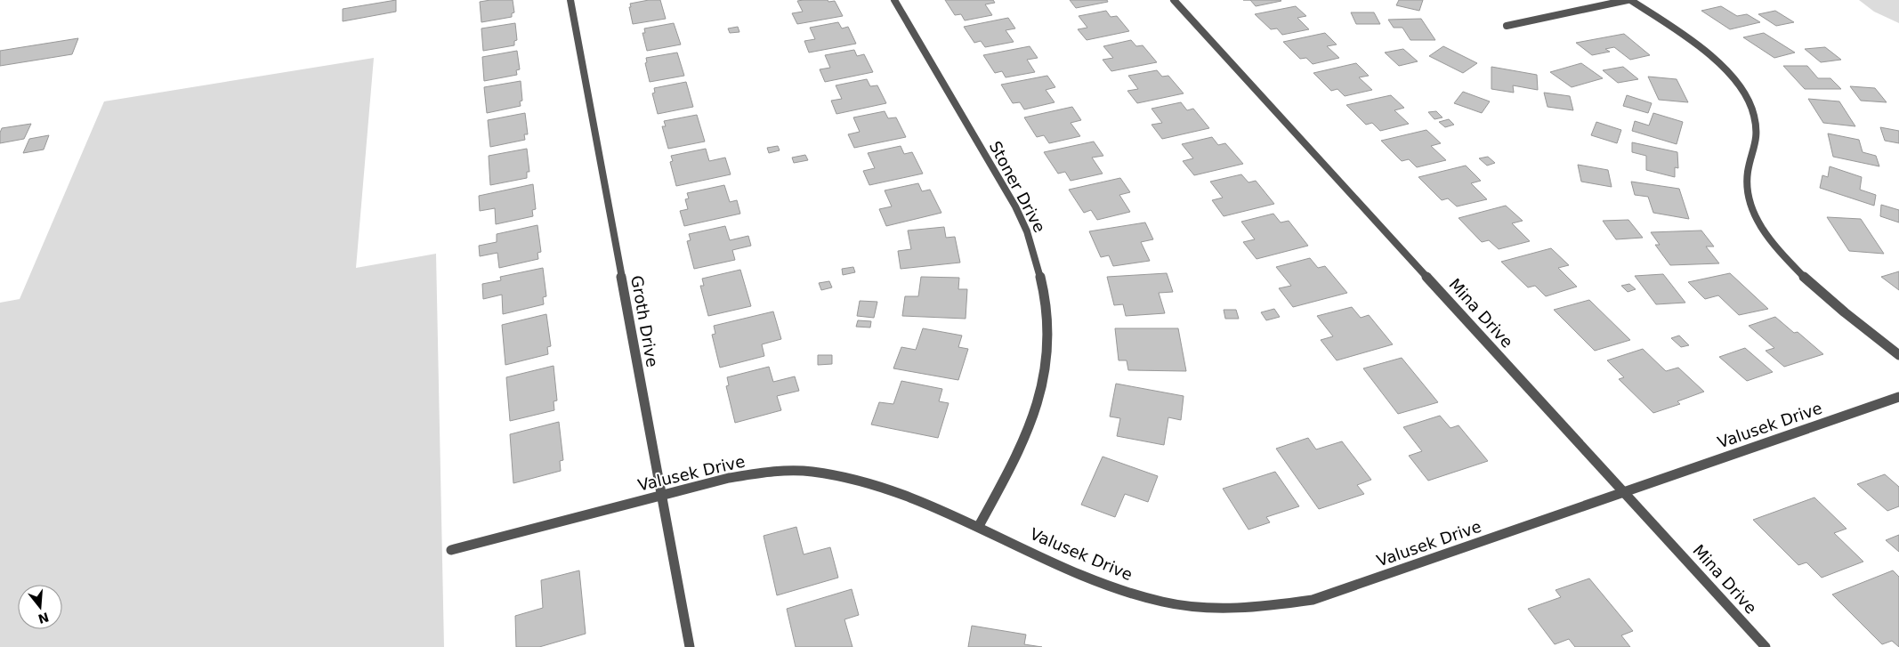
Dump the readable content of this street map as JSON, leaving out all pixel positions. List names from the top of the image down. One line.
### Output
{"streets":{"street":["Stoner Drive","Mina Drive","Groth Drive","Valusek Drive"]},"crossings":[["Stoner Drive","Valusek Drive"],["Mina Drive","Valusek Drive"],["Groth Drive","Valusek Drive"]],"north":"bottom"}
